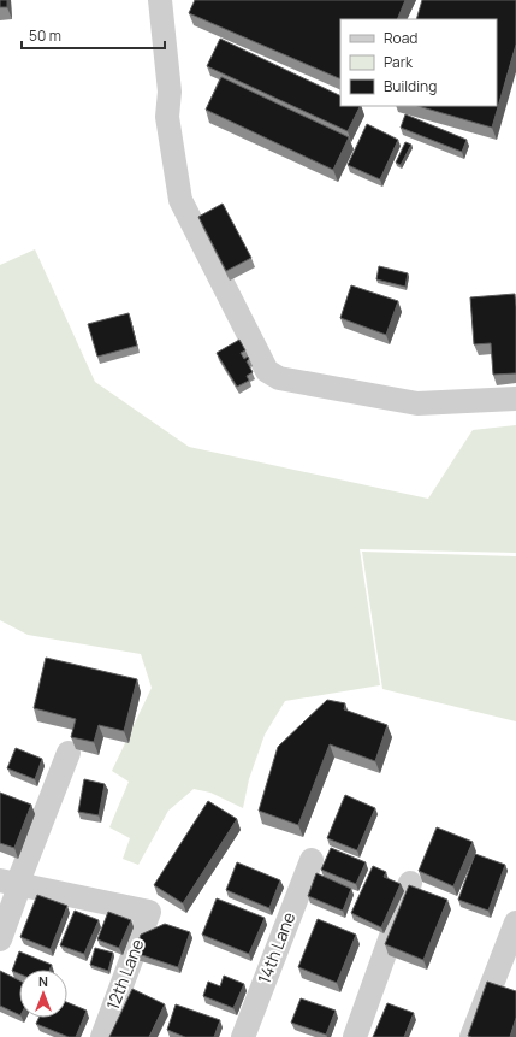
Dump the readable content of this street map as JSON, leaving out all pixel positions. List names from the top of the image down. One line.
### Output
{"streets":{"street":["14th Lane","12th Lane"]},"legend":["Road","Park","Building"],"scale_bar":"50 m","north":"top"}
